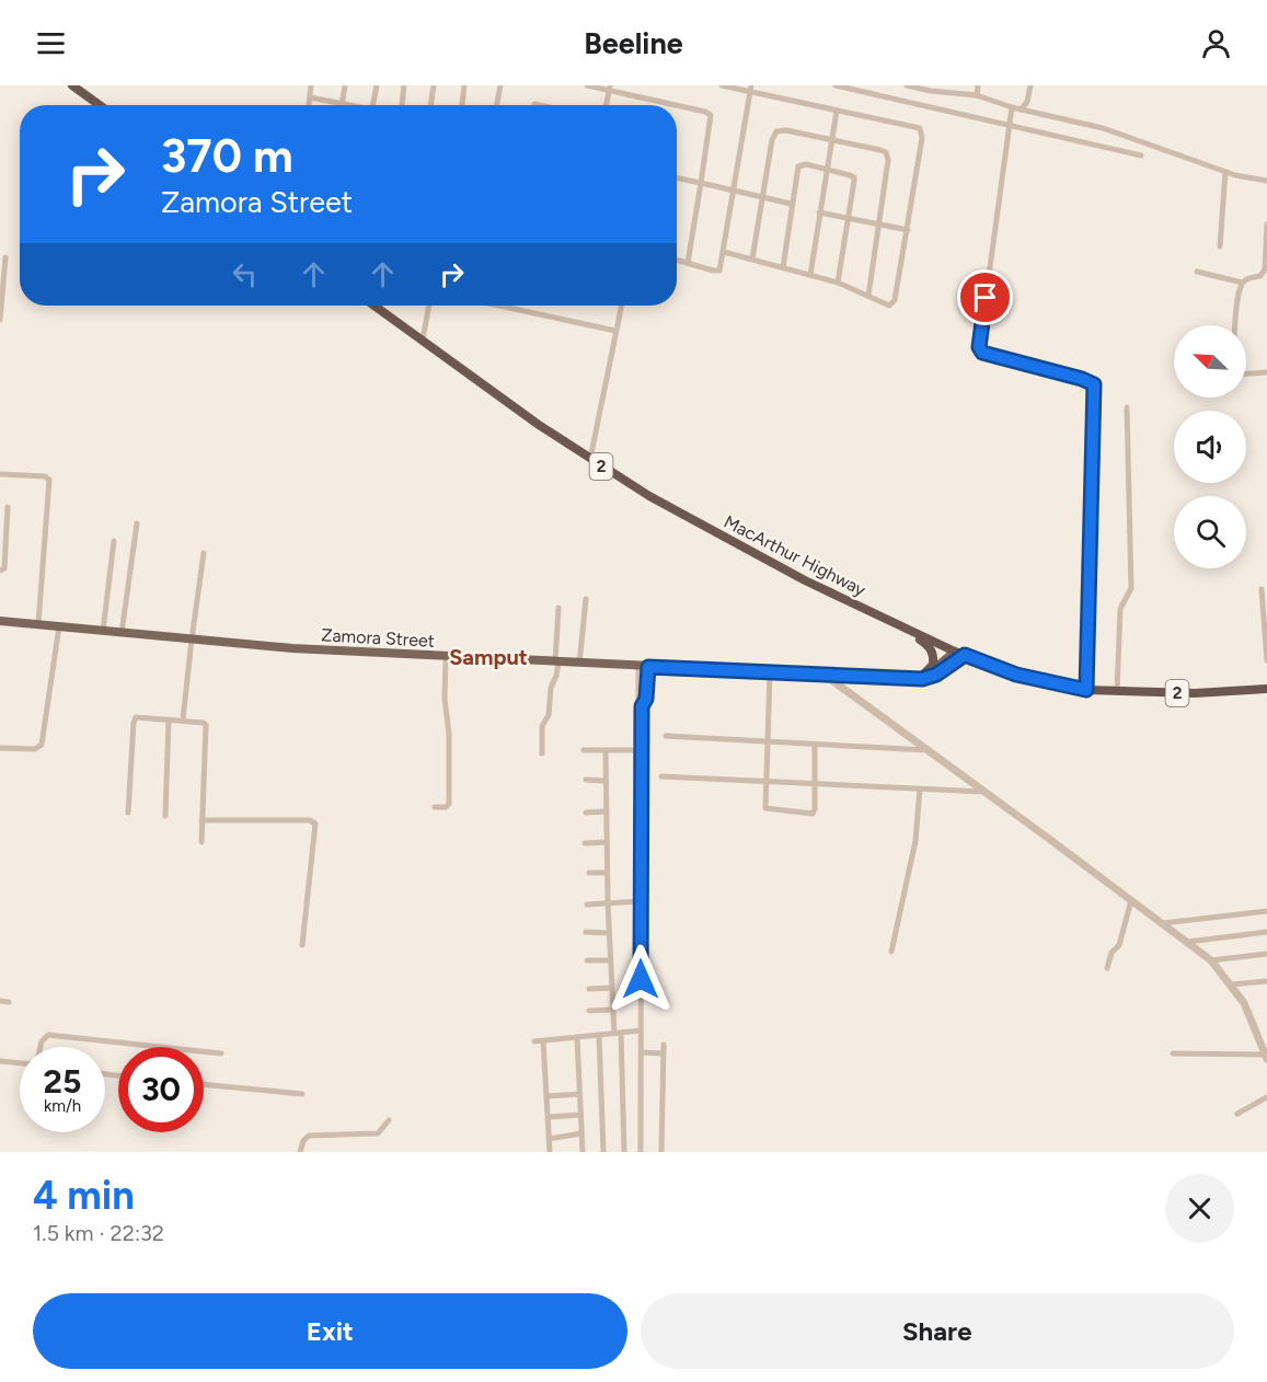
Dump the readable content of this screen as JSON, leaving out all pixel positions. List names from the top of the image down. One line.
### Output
{"streets":{"highway":["2","MacArthur Highway"],"main road":["Zamora Street"]},"districts":["Samput"],"north":"top left","page":{"header":"Beeline","turn":["370 m","Zamora Street"],"speed":"25 km/h","limit":"30","heading":["4 min","1.5 km · 22:32"],"buttons":["Exit","Share"]}}
